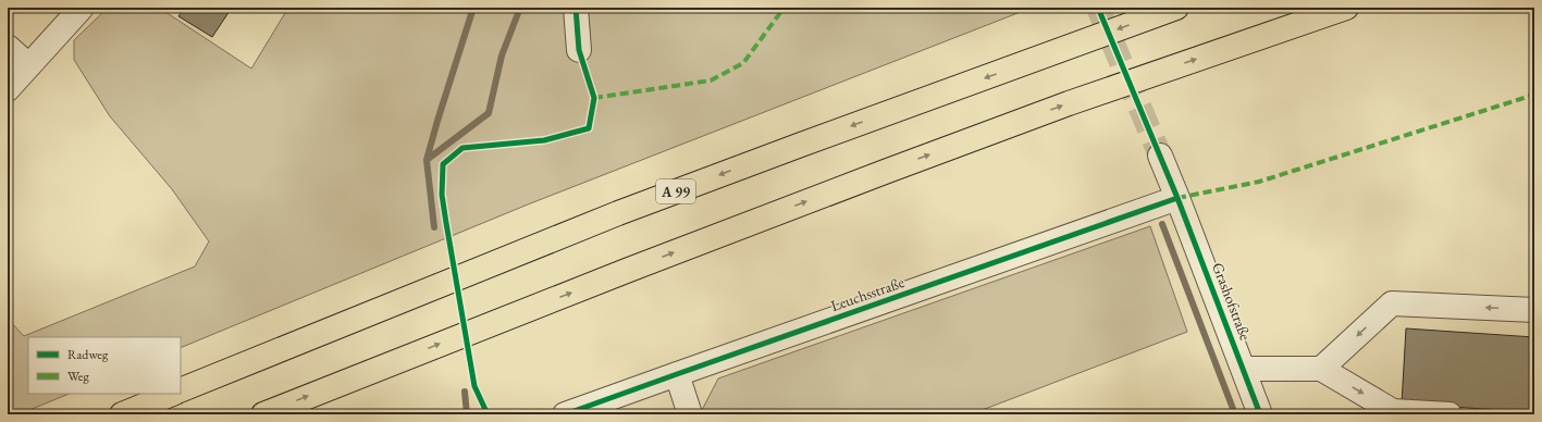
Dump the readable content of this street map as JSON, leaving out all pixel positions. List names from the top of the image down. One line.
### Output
{"streets":{"highway":["A 99"],"street":["Leuchsstraße","Grashofstraße"]},"crossings":[["Leuchsstraße","Grashofstraße"]],"legend":["Radweg","Weg"]}
